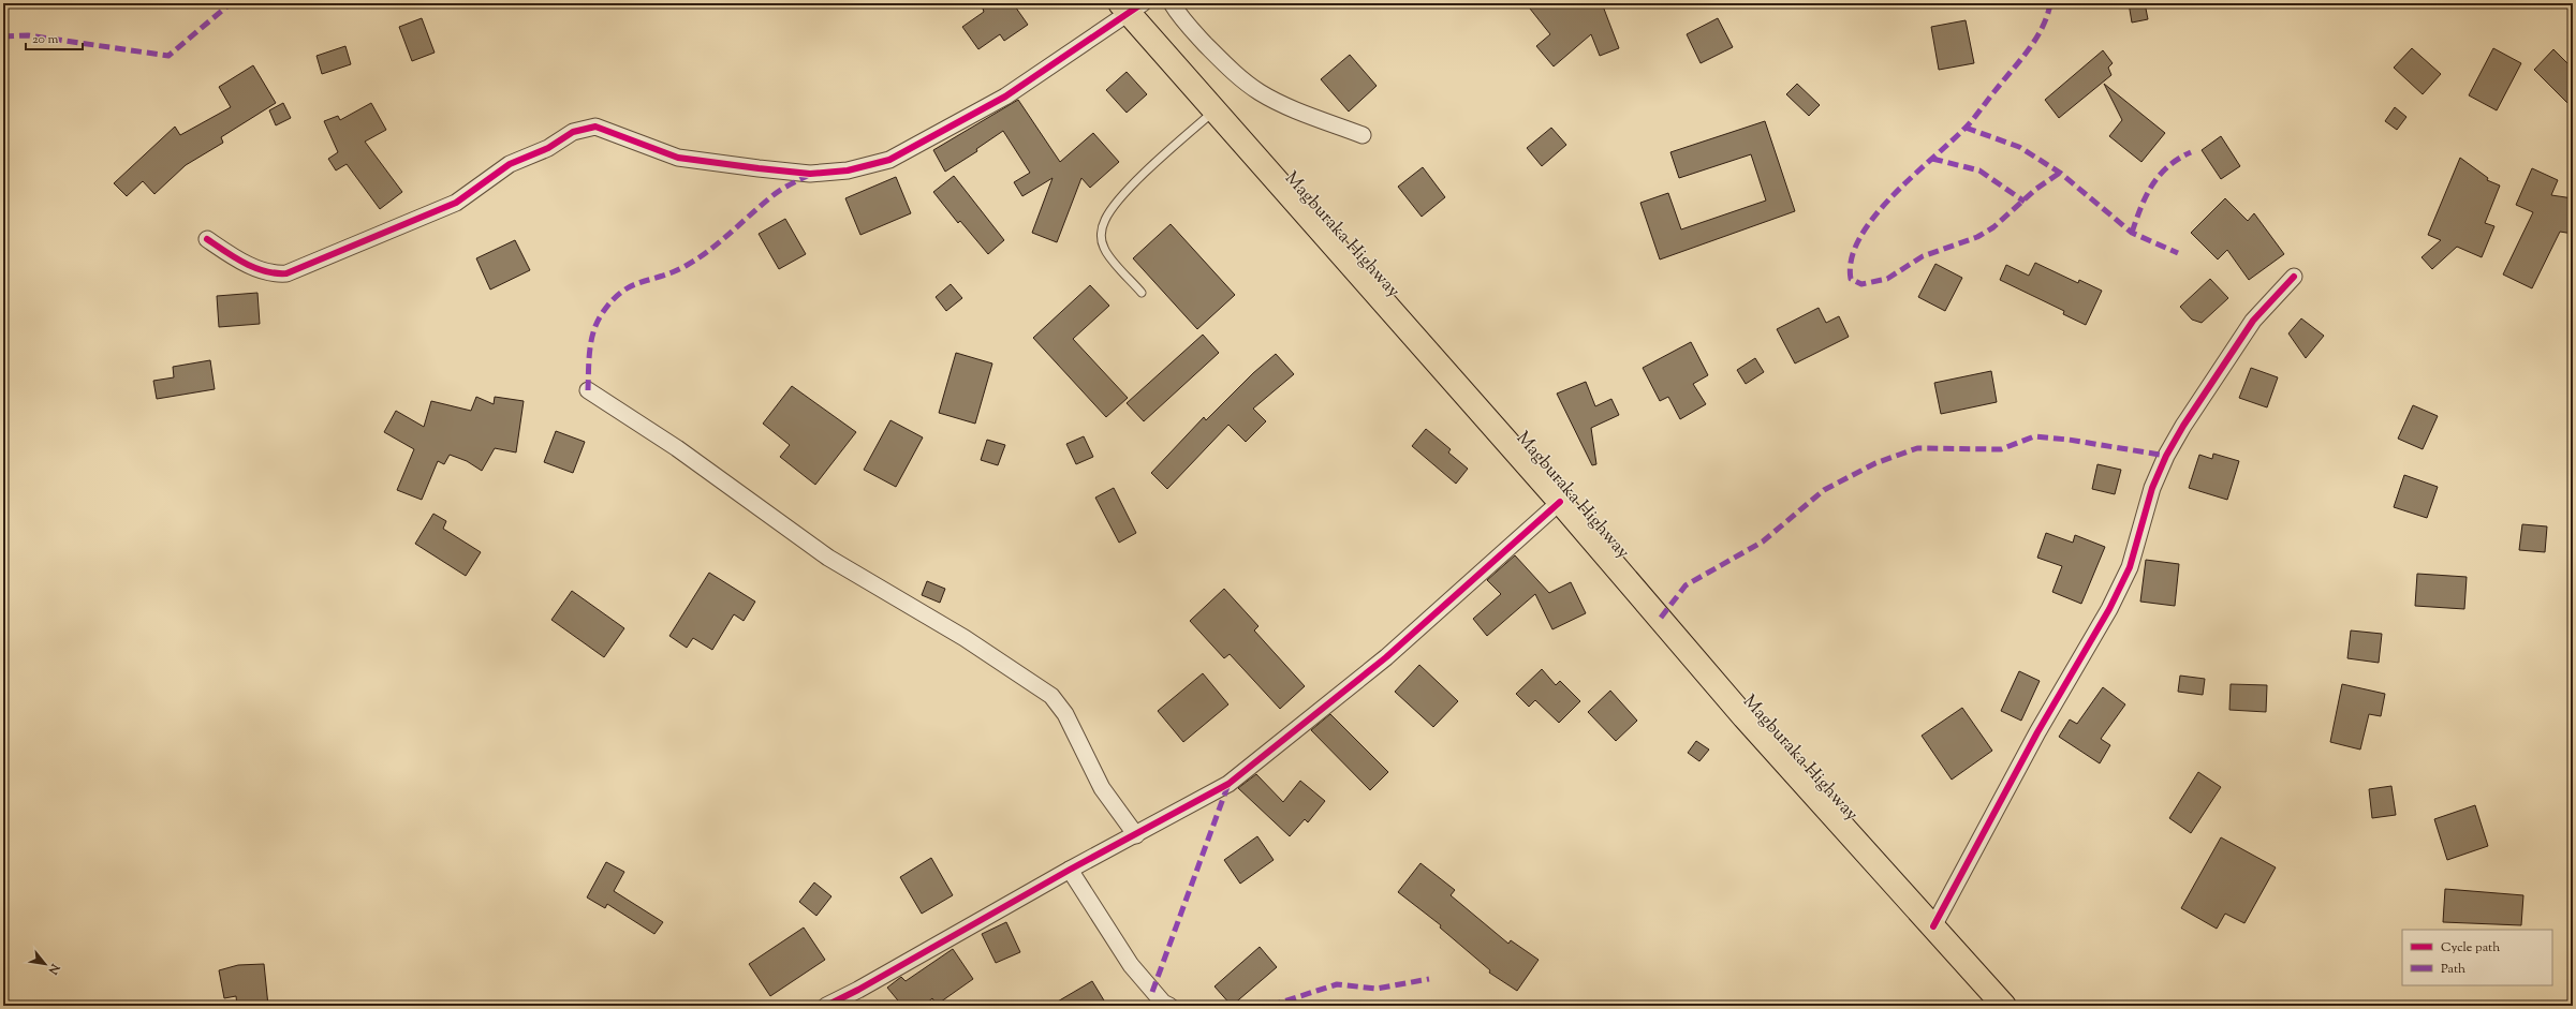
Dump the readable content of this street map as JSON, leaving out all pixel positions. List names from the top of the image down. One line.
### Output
{"streets":{"main road":["Magburaka Highway"]},"legend":["Cycle path","Path"],"scale_bar":"20 m","north":"bottom right"}
